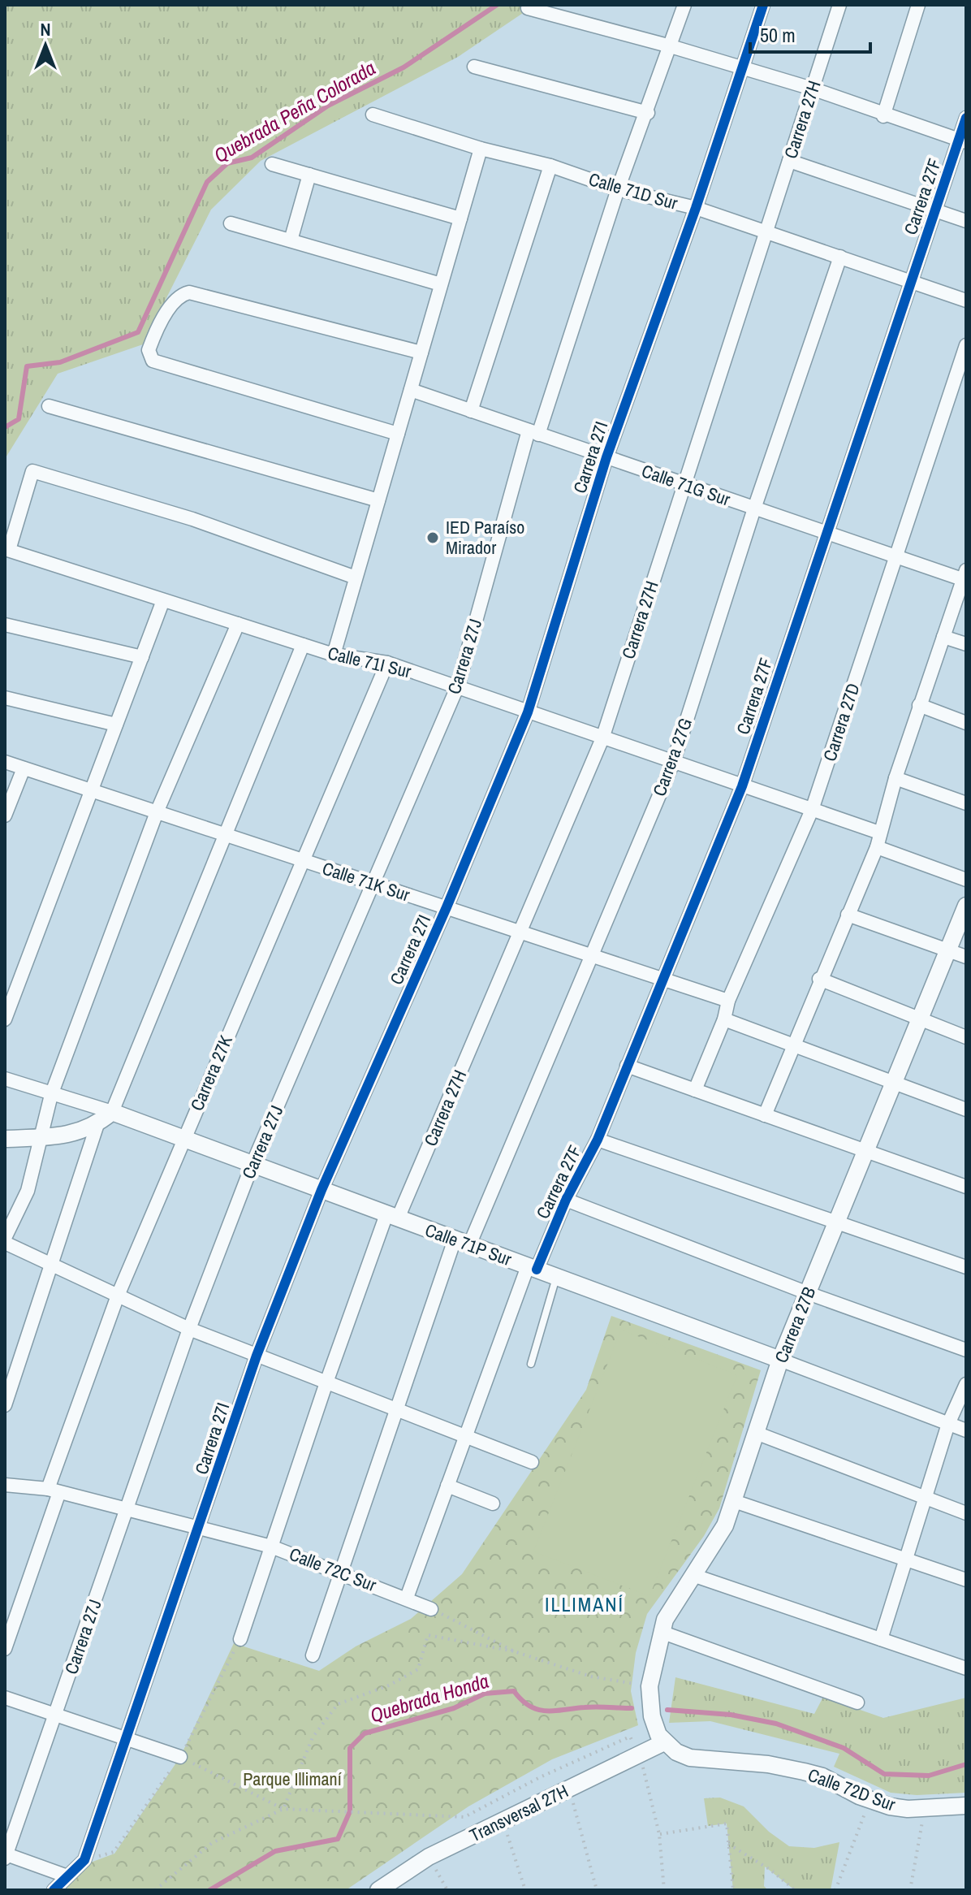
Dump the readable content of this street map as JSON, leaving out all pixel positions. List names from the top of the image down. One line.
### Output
{"streets":{"street":["Carrera 27H","Calle 71D Sur","Carrera 27F","Carrera 27I","Calle 71G Sur","Carrera 27J","Calle 71I Sur","Carrera 27D","Carrera 27G","Calle 71K Sur","Carrera 27K","Calle 71P Sur","Carrera 27B","Calle 72C Sur","Calle 72D Sur","Transversal 27H"]},"crossings":[["Carrera 27H","Calle 71D Sur"],["Carrera 27H","Calle 71G Sur"],["Carrera 27H","Calle 71I Sur"],["Carrera 27H","Calle 71K Sur"],["Carrera 27H","Calle 71P Sur"],["Carrera 27H","Calle 72C Sur"],["Calle 71D Sur","Carrera 27F"],["Calle 71D Sur","Carrera 27I"],["Calle 71D Sur","Carrera 27J"],["Calle 71D Sur","Carrera 27G"],["Carrera 27F","Calle 71G Sur"],["Carrera 27F","Calle 71I Sur"],["Carrera 27F","Calle 71K Sur"],["Carrera 27F","Calle 71P Sur"],["Carrera 27F","Calle 72C Sur"],["Carrera 27I","Calle 71G Sur"],["Carrera 27I","Calle 71I Sur"],["Carrera 27I","Calle 71K Sur"],["Carrera 27I","Calle 71P Sur"],["Carrera 27I","Calle 72C Sur"],["Calle 71G Sur","Carrera 27J"],["Calle 71G Sur","Carrera 27D"],["Calle 71G Sur","Carrera 27G"],["Carrera 27J","Calle 71I Sur"],["Carrera 27J","Calle 71K Sur"],["Carrera 27J","Calle 71P Sur"],["Carrera 27J","Calle 72C Sur"],["Calle 71I Sur","Carrera 27D"],["Calle 71I Sur","Carrera 27G"],["Calle 71I Sur","Carrera 27K"],["Carrera 27D","Calle 71K Sur"],["Carrera 27G","Calle 71K Sur"],["Carrera 27G","Calle 71P Sur"],["Carrera 27G","Calle 72C Sur"],["Calle 71K Sur","Carrera 27K"],["Carrera 27K","Calle 71P Sur"],["Carrera 27K","Calle 72C Sur"],["Calle 71P Sur","Carrera 27B"],["Carrera 27B","Calle 72D Sur"],["Carrera 27B","Transversal 27H"],["Calle 72D Sur","Transversal 27H"]],"districts":["ILLIMANÍ"],"water":["Quebrada Peña Colorada","Quebrada Honda"],"parks":["Parque Illimaní"],"places":["IED Paraíso Mirador"],"scale_bar":"50 m","north":"top"}
